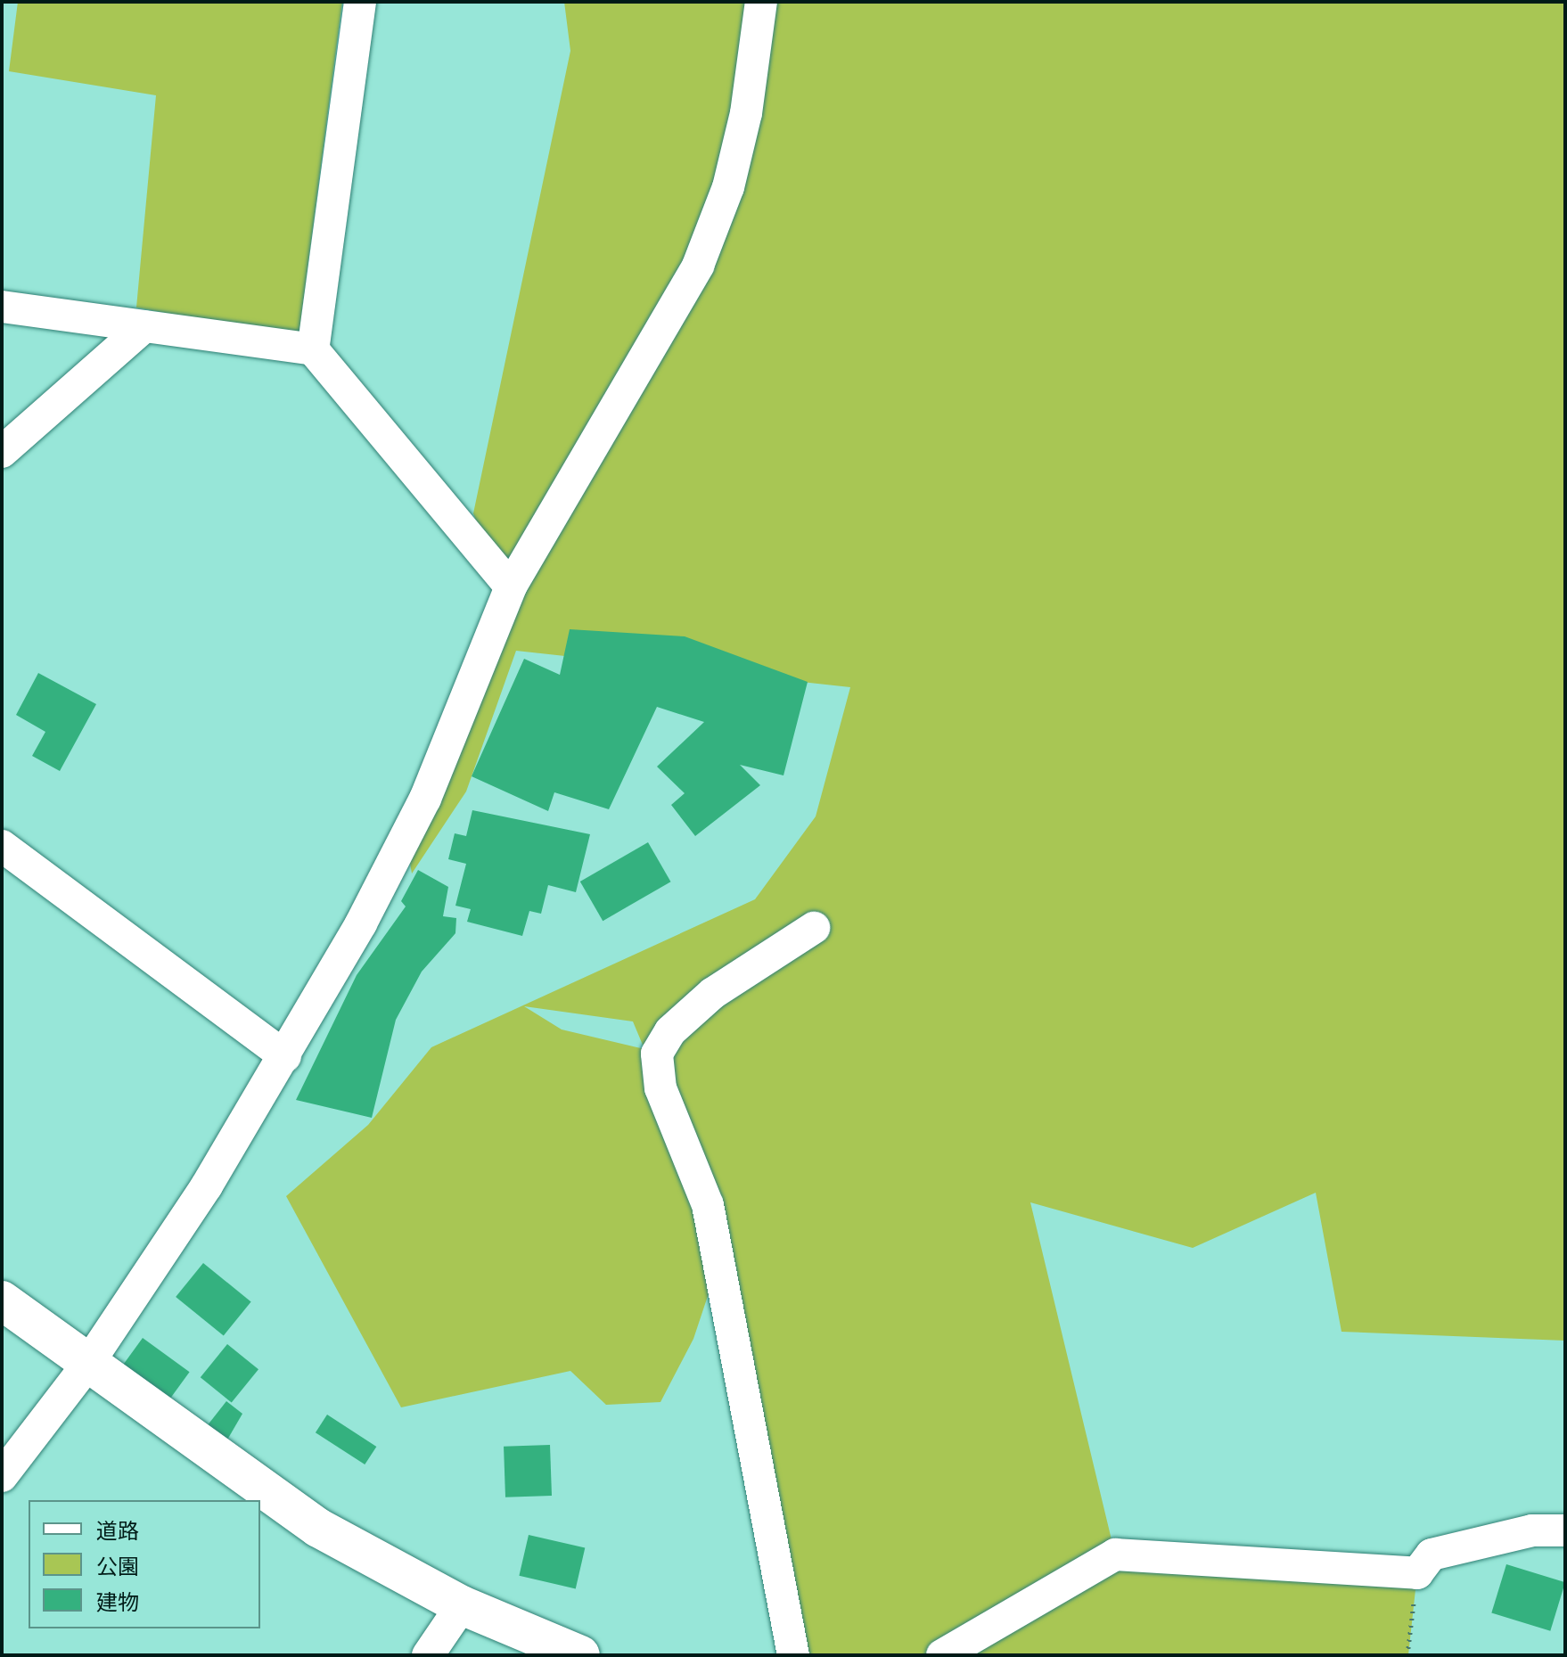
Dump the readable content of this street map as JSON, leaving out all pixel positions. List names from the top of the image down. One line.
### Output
{"legend":["道路","公園","建物"]}
